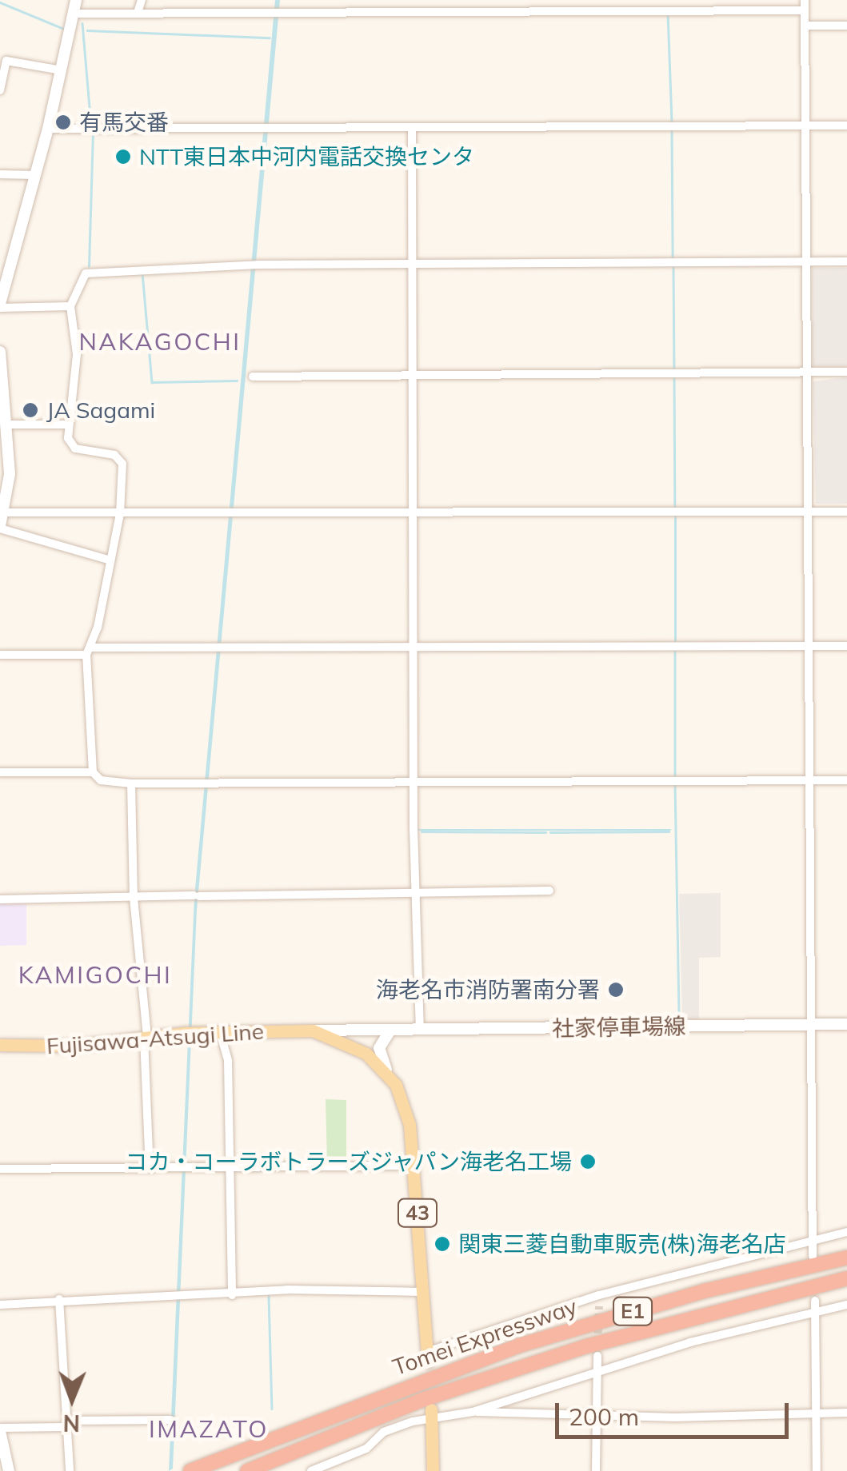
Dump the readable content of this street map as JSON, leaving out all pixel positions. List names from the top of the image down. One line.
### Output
{"streets":{"highway":["E1","Tomei Expressway"],"main road":["社家停車場線","Fujisawa-Atsugi Line","43"]},"crossings":[["社家停車場線","Fujisawa-Atsugi Line"]],"districts":["NAKAGOCHI","KAMIGOCHI","IMAZATO"],"places":["有馬交番","NTT東日本中河内電話交換センタ","JA Sagami","海老名市消防署南分署","コカ・コーラボトラーズジャパン海老名工場","関東三菱自動車販売(株)海老名店"],"scale_bar":"200 m","north":"bottom"}
